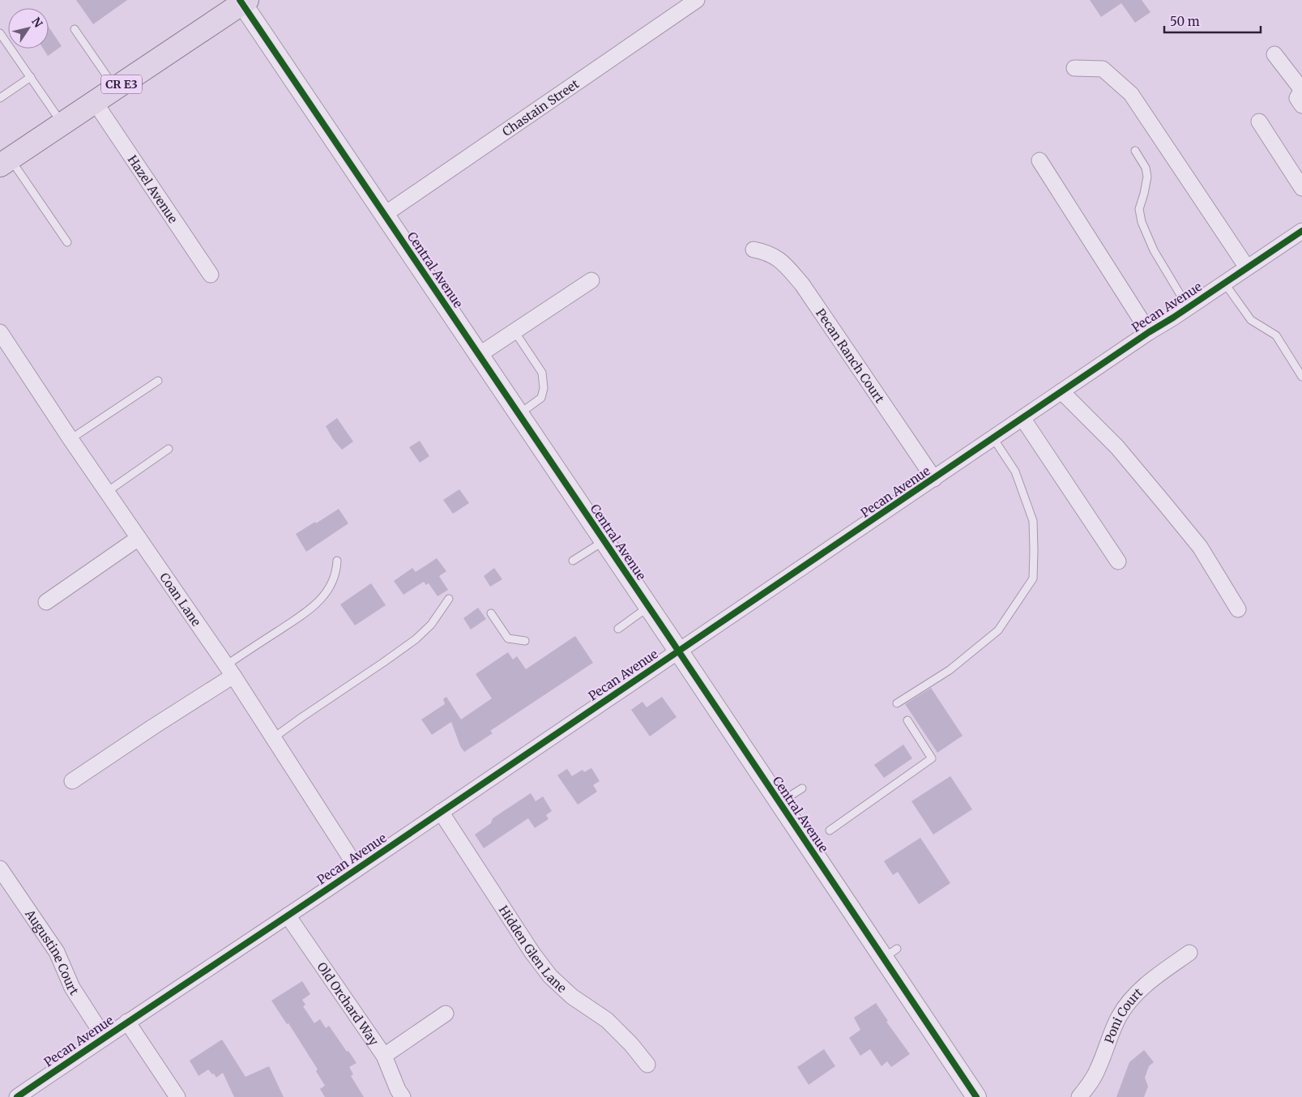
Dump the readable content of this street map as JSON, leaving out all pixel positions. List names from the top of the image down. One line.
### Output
{"streets":{"main road":["CR E3"],"street":["Chastain Street","Hazel Avenue","Central Avenue","Pecan Avenue","Pecan Ranch Court","Coan Lane","Hidden Glen Lane","Augustine Court","Old Orchard Way","Poni Court"]},"crossings":[["CR E3","Hazel Avenue"],["CR E3","Central Avenue"],["Chastain Street","Central Avenue"],["Central Avenue","Pecan Avenue"],["Pecan Avenue","Pecan Ranch Court"],["Pecan Avenue","Coan Lane"],["Pecan Avenue","Hidden Glen Lane"],["Pecan Avenue","Augustine Court"],["Pecan Avenue","Old Orchard Way"]],"scale_bar":"50 m","north":"top right"}
